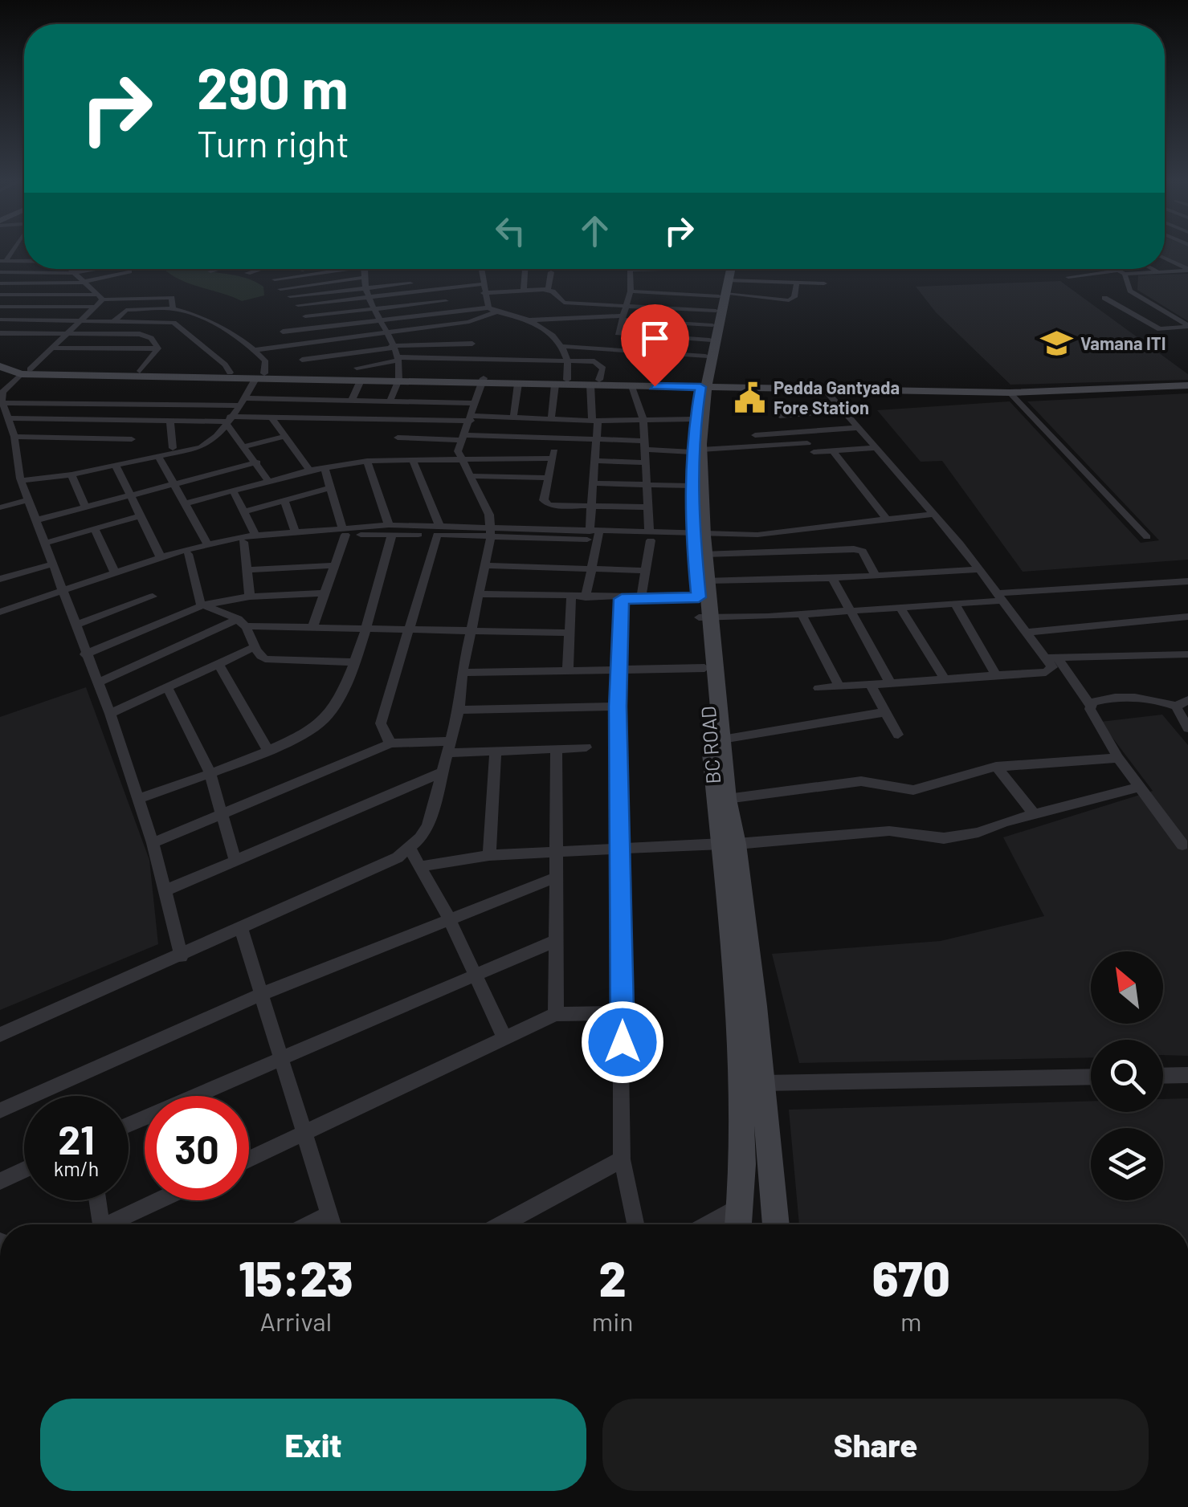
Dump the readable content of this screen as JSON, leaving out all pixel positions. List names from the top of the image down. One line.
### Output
{"streets":{"street":["BC ROAD"]},"places":{"school or university":["Vamana ITI"],"public building":["Pedda Gantyada Fore Station"]},"north":"top left","page":{"turn":["290 m","Turn right"],"speed":"21 km/h","limit":"30","eta":["15:23","Arrival","2","min","670","m"],"buttons":["Exit","Share"]}}
